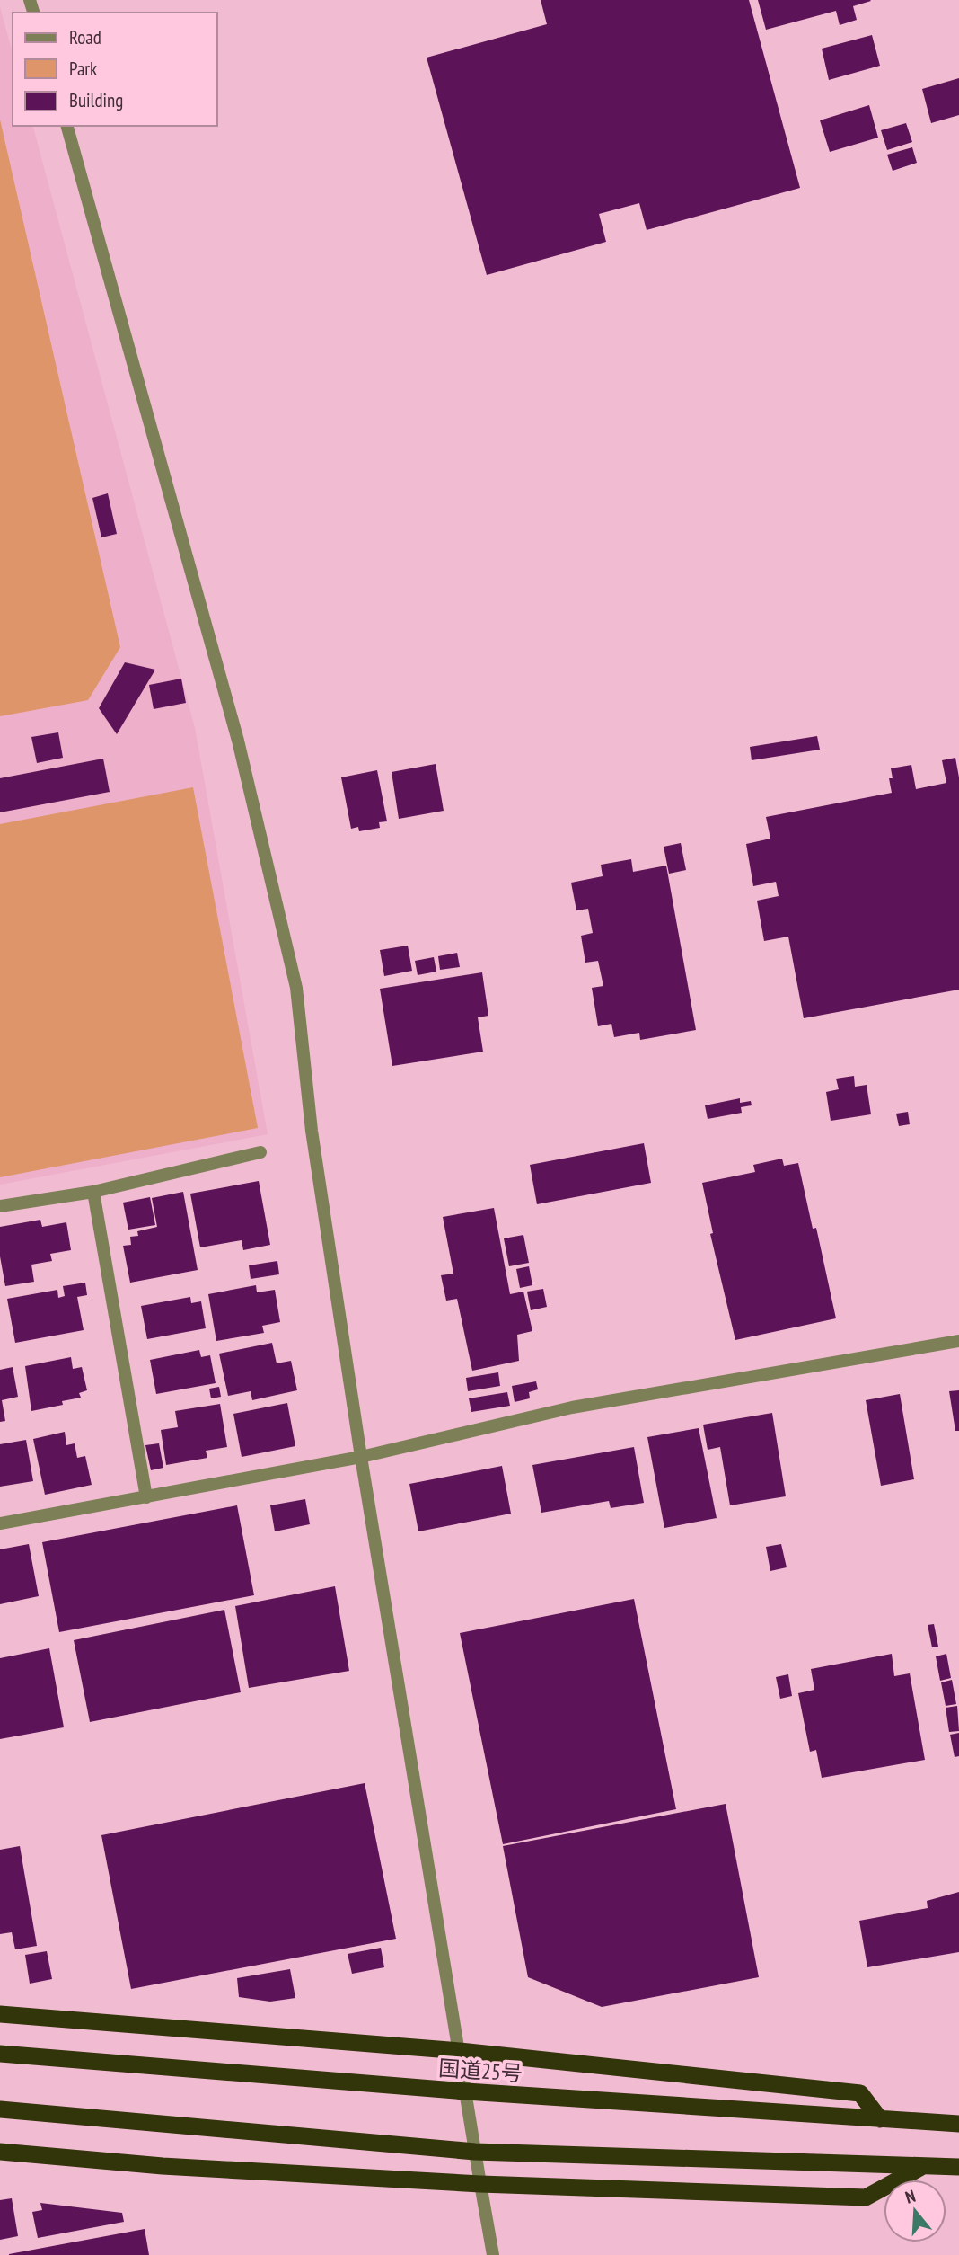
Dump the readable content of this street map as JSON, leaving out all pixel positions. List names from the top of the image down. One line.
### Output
{"streets":{"highway":["国道25号"]},"legend":["Road","Park","Building"],"north":"top"}
